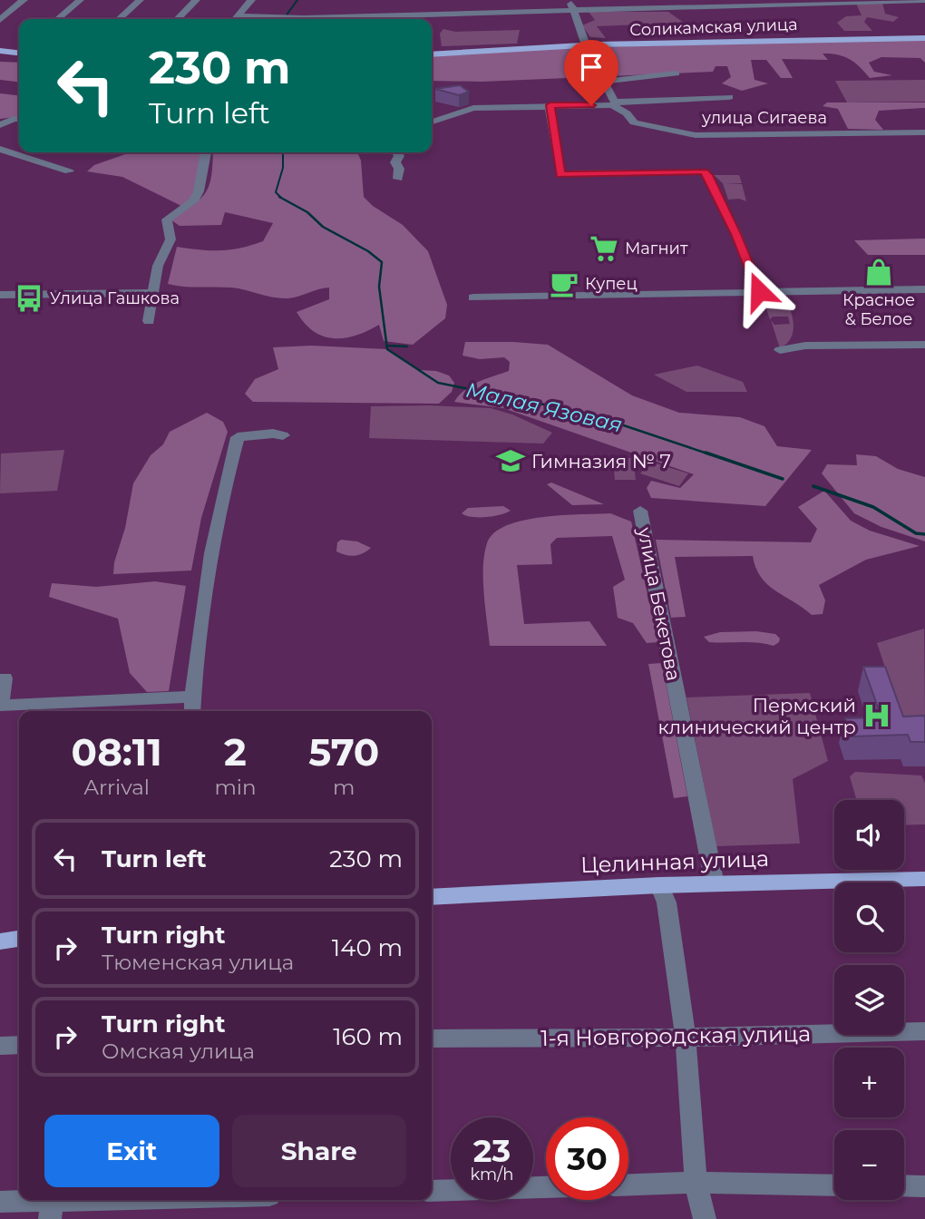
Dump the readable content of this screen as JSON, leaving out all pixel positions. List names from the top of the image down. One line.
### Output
{"streets":{"main road":["Соликамская улица","Целинная улица"],"street":["улица Сигаева","улица Бекетова","1-я Новгородская улица"]},"crossings":[["улица Бекетова","Целинная улица"]],"water":["Малая Язовая"],"places":{"supermarket":["Магнит"],"shop":["Красное & Белое"],"cafe":["Купец"],"bus stop":["Улица Гашкова"],"school or university":["Гимназия № 7"],"hospital":["Пермский клинический центр"]},"page":{"turn":["230 m","Turn left"],"eta":["08:11","Arrival","2","min","570","m"],"map_buttons":["+","−"],"list":[{"name":"Turn left","value":"230 m"},{"name":"Turn right","note":"Тюменская улица","value":"140 m"},{"name":"Turn right","note":"Омская улица","value":"160 m"}],"buttons":["Exit","Share"],"speed":"23 km/h","limit":"30"}}
